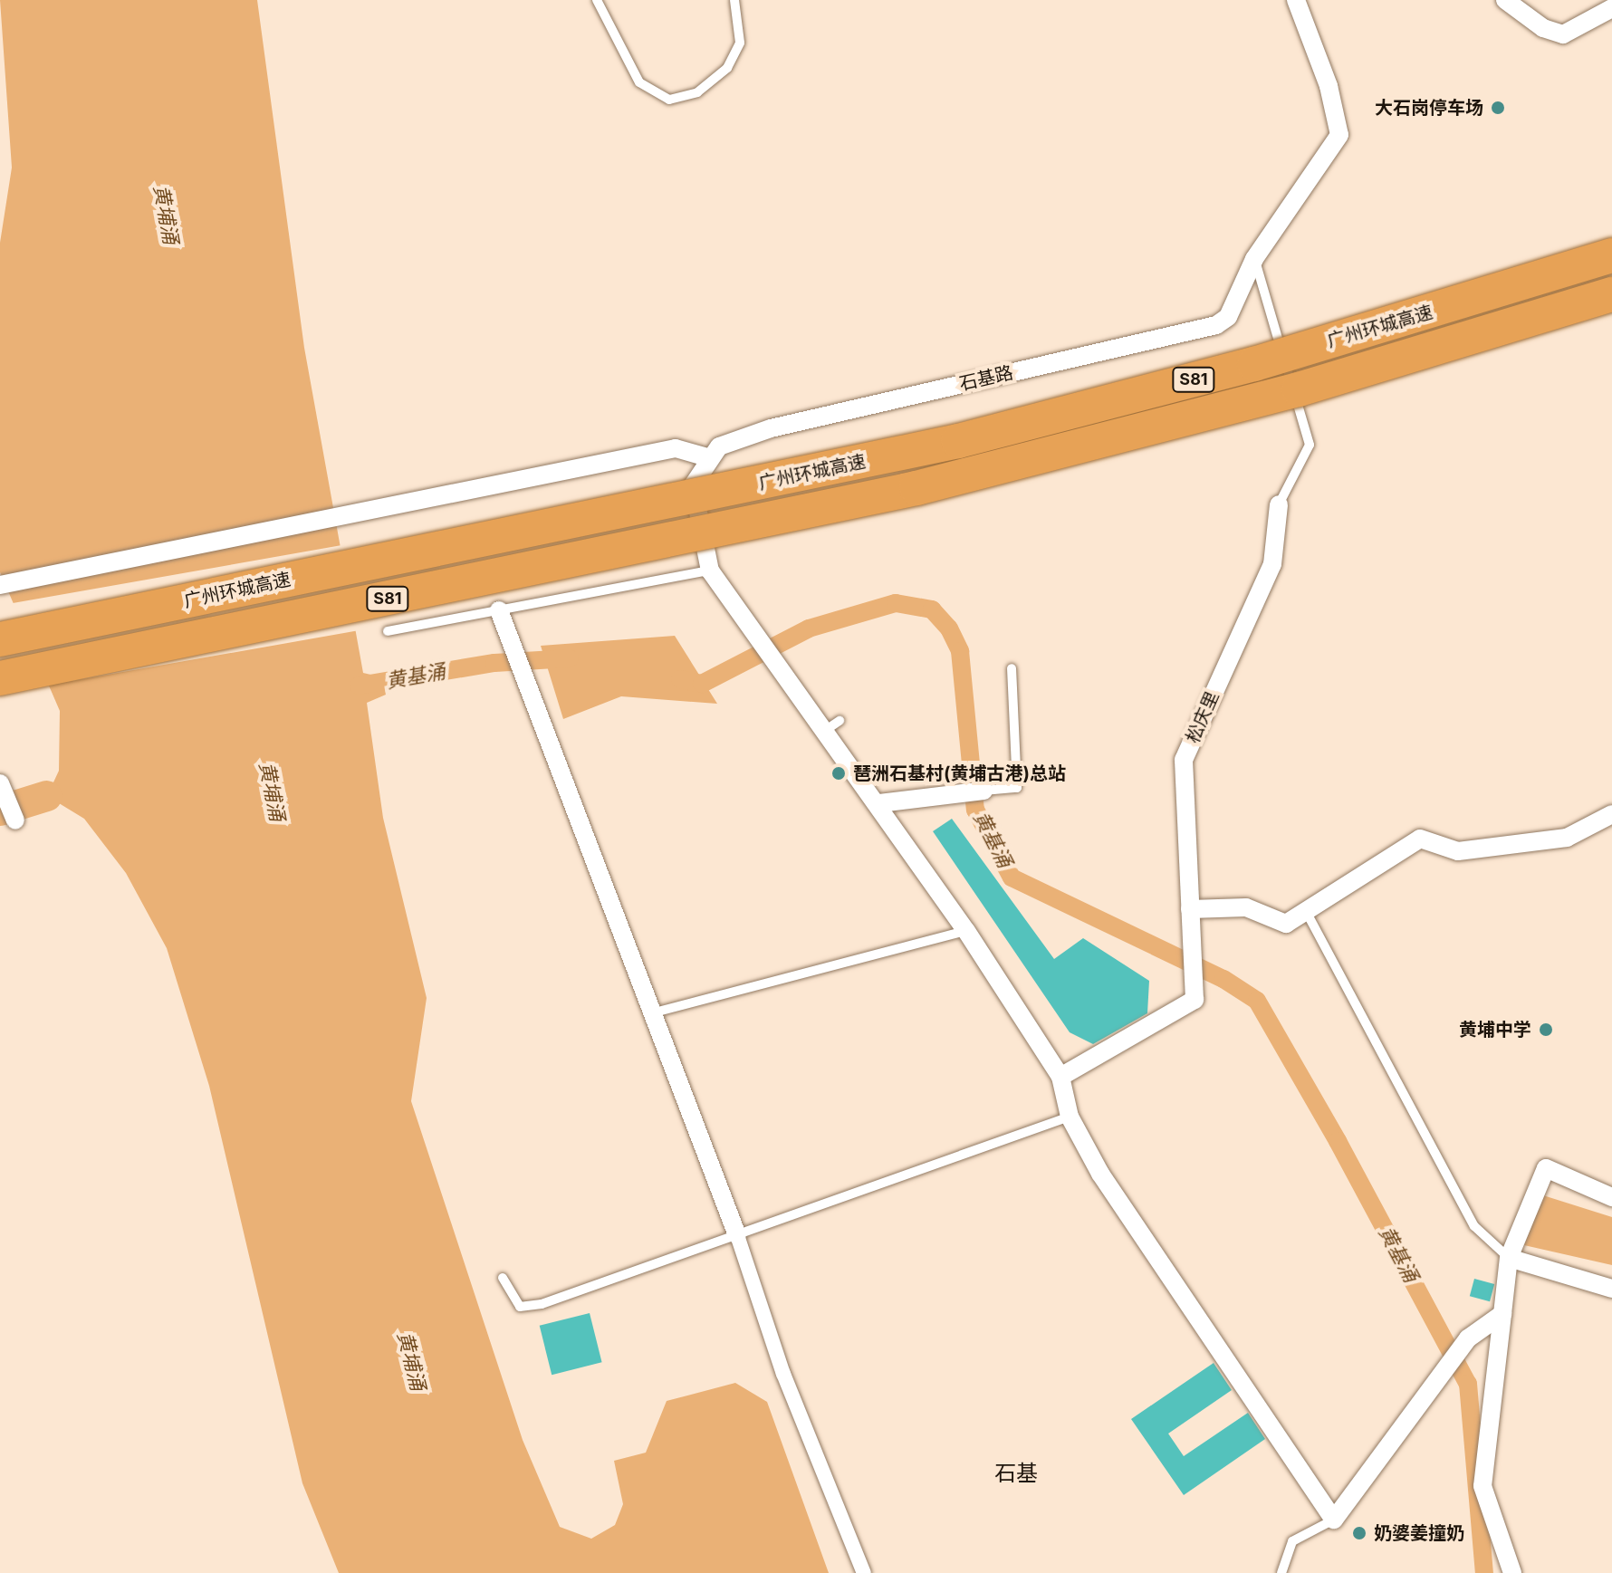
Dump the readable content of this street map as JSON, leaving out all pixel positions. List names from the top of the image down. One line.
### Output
{"streets":{"highway":["广州环城高速","S81"],"street":["石基路","松庆里"]},"districts":["石基"],"water":["黄埔涌","黄基涌"],"places":["大石岗停车场","琶洲石基村(黄埔古港)总站","黄埔中学","奶婆姜撞奶"]}
